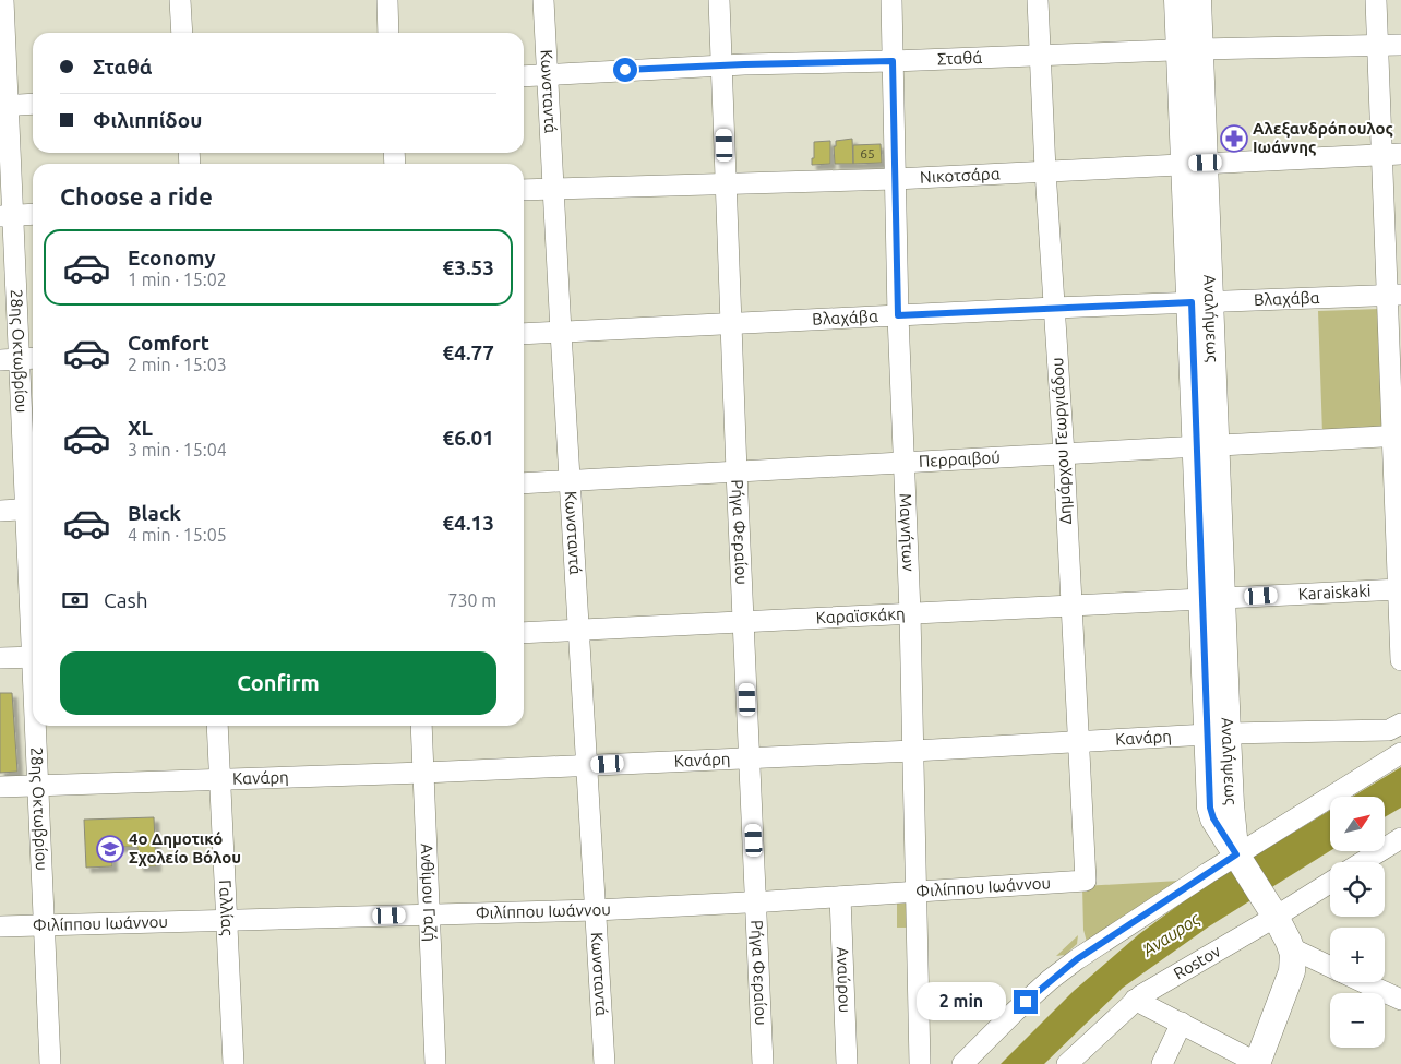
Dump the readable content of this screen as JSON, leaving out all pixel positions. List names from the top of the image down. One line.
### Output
{"streets":{"main road":["Αναλήψεως"],"street":["Σταθά","Κωνσταντά","Νικοτσάρα","Βλαχάβα","28ης Οκτωβρίου","Δημάρχου Γεωργιάδου","Περραιβού","Μαγνήτων","Ρήγα Φεραίου","Karaiskaki","Καραϊσκάκη","Κανάρη","Φιλίππου Ιωάννου","Ανθίμου Γαζή","Γαλλίας","Rostov","Αναύρου"]},"crossings":[["Σταθά","Κωνσταντά"],["Σταθά","Αναλήψεως"],["Σταθά","Δημάρχου Γεωργιάδου"],["Σταθά","Μαγνήτων"],["Σταθά","Ρήγα Φεραίου"],["Κωνσταντά","Νικοτσάρα"],["Κωνσταντά","Βλαχάβα"],["Κωνσταντά","Περραιβού"],["Κωνσταντά","Καραϊσκάκη"],["Κωνσταντά","Κανάρη"],["Κωνσταντά","Φιλίππου Ιωάννου"],["Νικοτσάρα","Αναλήψεως"],["Νικοτσάρα","Δημάρχου Γεωργιάδου"],["Νικοτσάρα","Μαγνήτων"],["Νικοτσάρα","Ρήγα Φεραίου"],["Βλαχάβα","Αναλήψεως"],["Βλαχάβα","Δημάρχου Γεωργιάδου"],["Βλαχάβα","Μαγνήτων"],["Βλαχάβα","Ρήγα Φεραίου"],["Αναλήψεως","Περραιβού"],["Αναλήψεως","Karaiskaki"],["Αναλήψεως","Καραϊσκάκη"],["Αναλήψεως","Κανάρη"],["28ης Οκτωβρίου","Κανάρη"],["28ης Οκτωβρίου","Φιλίππου Ιωάννου"],["Δημάρχου Γεωργιάδου","Περραιβού"],["Δημάρχου Γεωργιάδου","Καραϊσκάκη"],["Δημάρχου Γεωργιάδου","Κανάρη"],["Δημάρχου Γεωργιάδου","Φιλίππου Ιωάννου"],["Περραιβού","Μαγνήτων"],["Περραιβού","Ρήγα Φεραίου"],["Μαγνήτων","Καραϊσκάκη"],["Μαγνήτων","Κανάρη"],["Μαγνήτων","Φιλίππου Ιωάννου"],["Ρήγα Φεραίου","Καραϊσκάκη"],["Ρήγα Φεραίου","Κανάρη"],["Ρήγα Φεραίου","Φιλίππου Ιωάννου"],["Karaiskaki","Καραϊσκάκη"],["Κανάρη","Ανθίμου Γαζή"],["Κανάρη","Γαλλίας"],["Φιλίππου Ιωάννου","Ανθίμου Γαζή"],["Φιλίππου Ιωάννου","Γαλλίας"],["Φιλίππου Ιωάννου","Αναύρου"]],"water":["Άναυρος"],"places":{"pharmacy":["Αλεξανδρόπουλος Ιωάννης"],"school or university":["4ο Δημοτικό Σχολείο Βόλου"]},"house_numbers":["65"],"north":"top right","page":{"banner":["Σταθά","Φιλιππίδου"],"heading":"Choose a ride","list":[{"name":"Economy","note":"1 min · 15:02","value":"€3.53"},{"name":"Comfort","note":"2 min · 15:03","value":"€4.77"},{"name":"XL","note":"3 min · 15:04","value":"€6.01"},{"name":"Black","note":"4 min · 15:05","value":"€4.13"}],"pay":["Cash","730 m"],"buttons":"Confirm","map_buttons":["+","−"],"bubble":"2 min"}}
